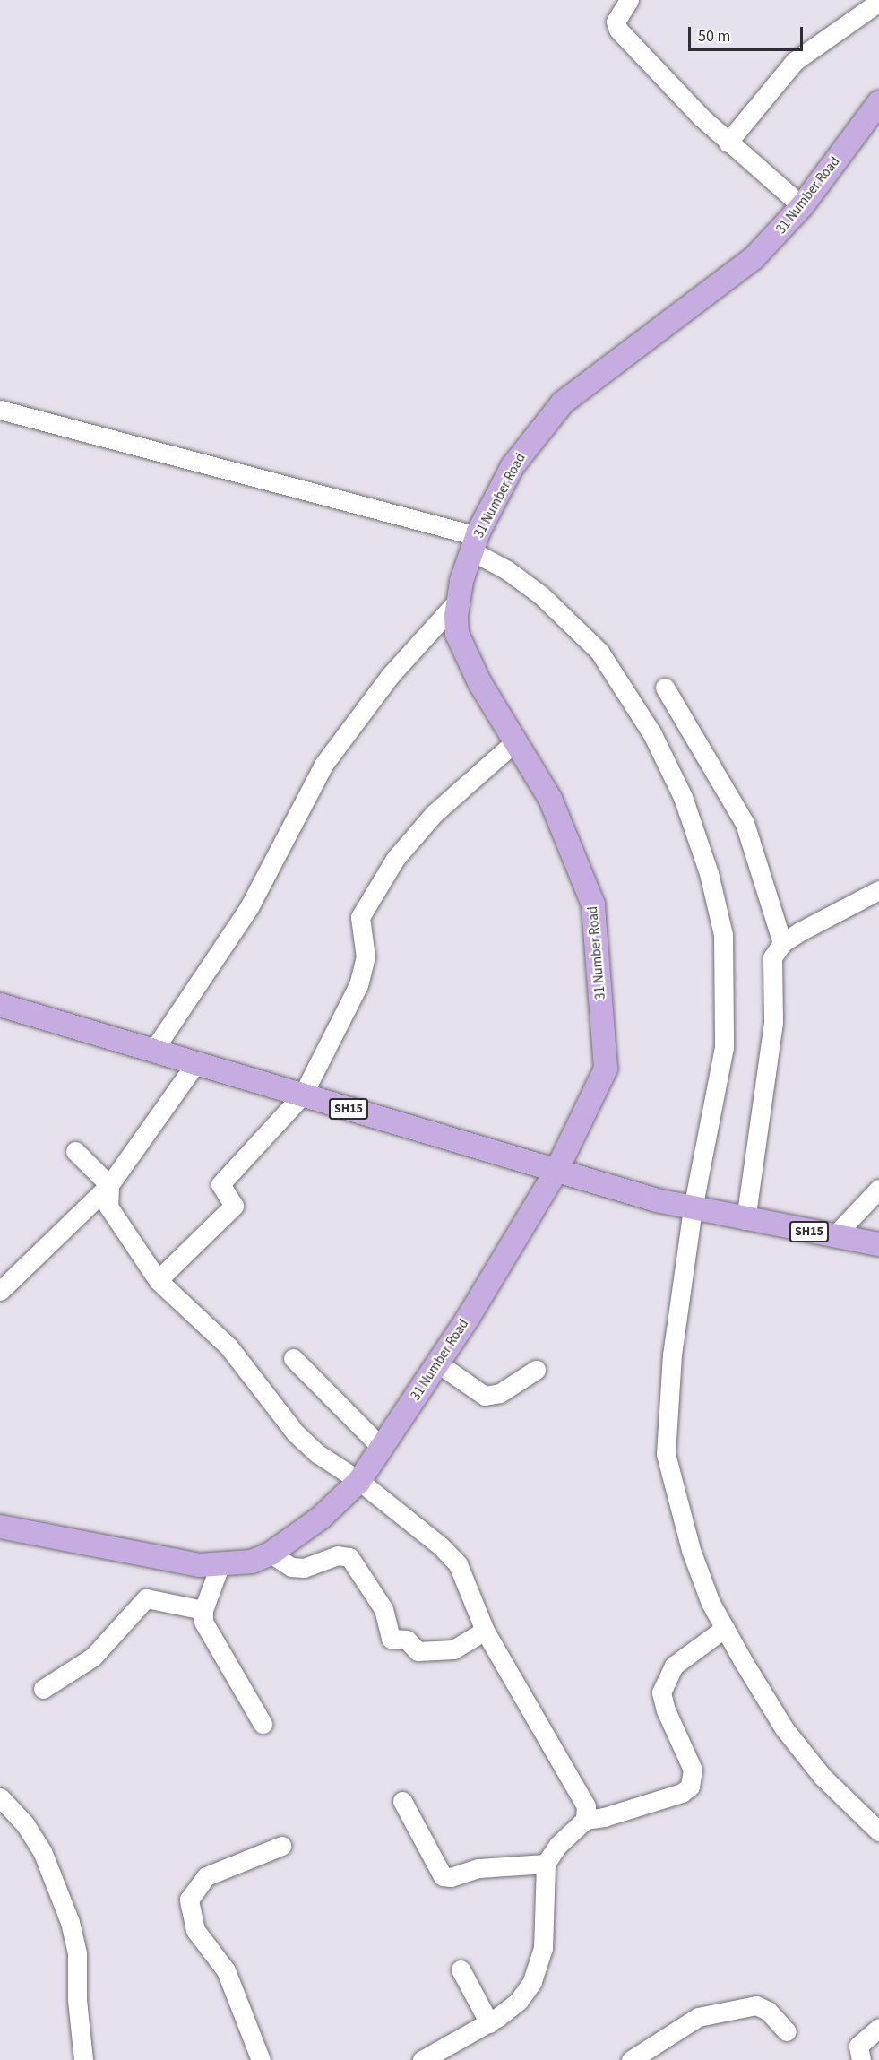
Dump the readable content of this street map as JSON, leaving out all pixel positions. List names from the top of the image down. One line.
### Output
{"streets":{"main road":["31 Number Road","SH15"]},"crossings":[["31 Number Road","SH15"]],"scale_bar":"50 m"}
